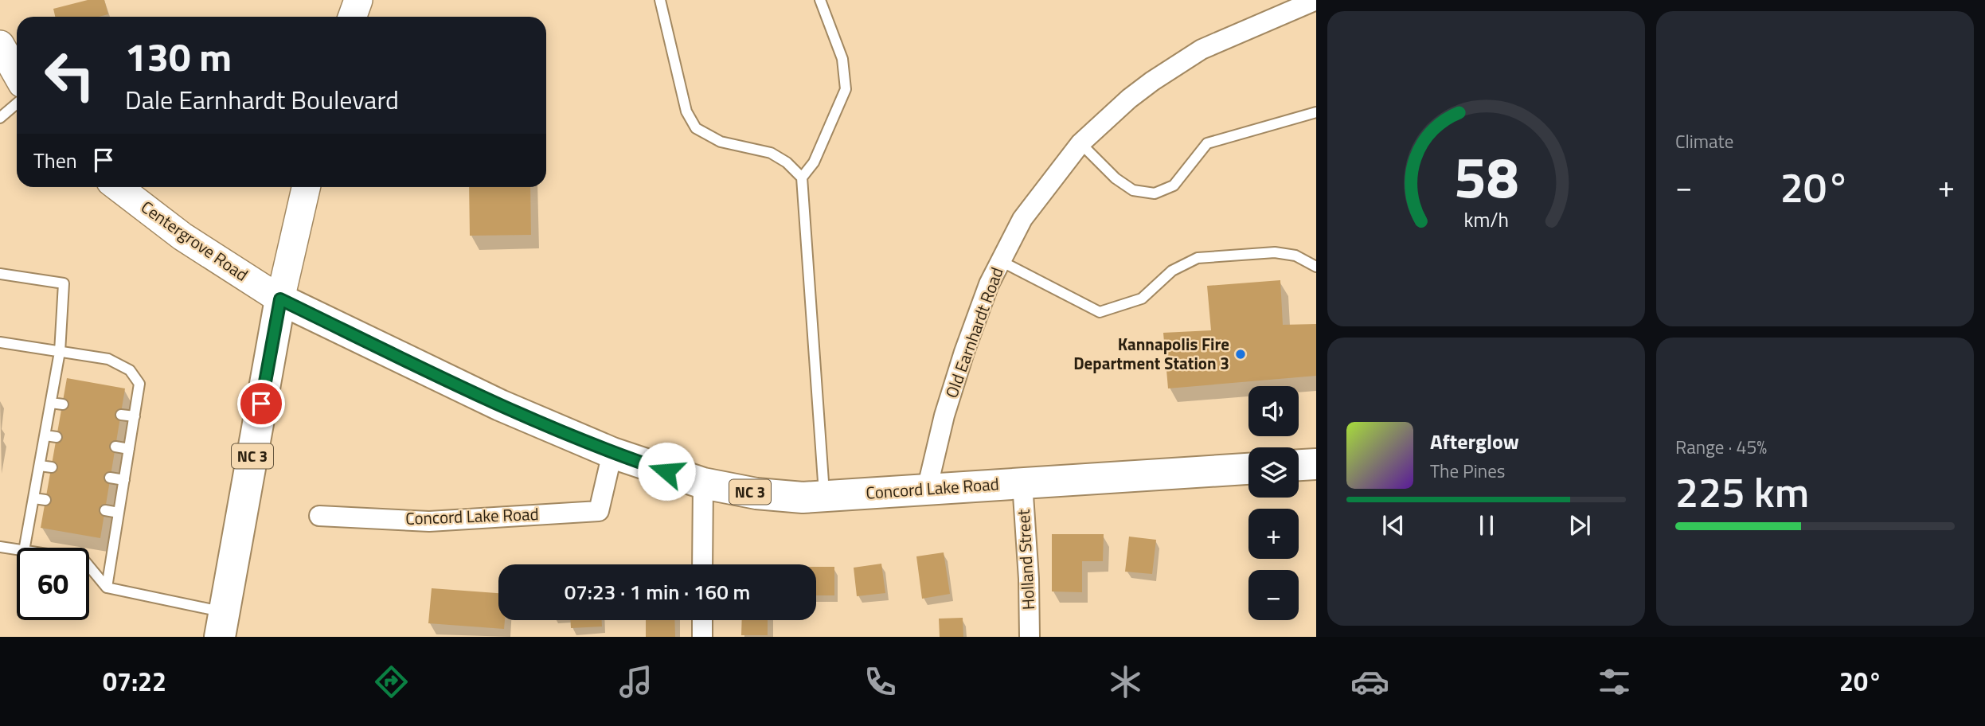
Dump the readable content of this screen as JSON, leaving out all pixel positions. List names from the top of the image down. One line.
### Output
{"streets":{"main road":["NC 3","Concord Lake Road"],"street":["Centergrove Road","Old Earnhardt Road","Holland Street"]},"crossings":[["Centergrove Road","NC 3"],["Centergrove Road","Concord Lake Road"],["Old Earnhardt Road","Concord Lake Road"],["NC 3","Concord Lake Road"],["Concord Lake Road","Holland Street"]],"places":["Kannapolis Fire Department Station 3"],"page":{"tile":["Climate",["Range · 45%","225 km"]],"turn":["130 m","Dale Earnhardt Boulevard"],"then":"Then","heat":["−","20°","+"],"map_buttons":["+","−"],"song":["Afterglow","The Pines"],"limit":"60","trip":"07:23 · 1 min · 160 m","tabs":["07:22","20°"],"gauge":["58","km/h"]}}
